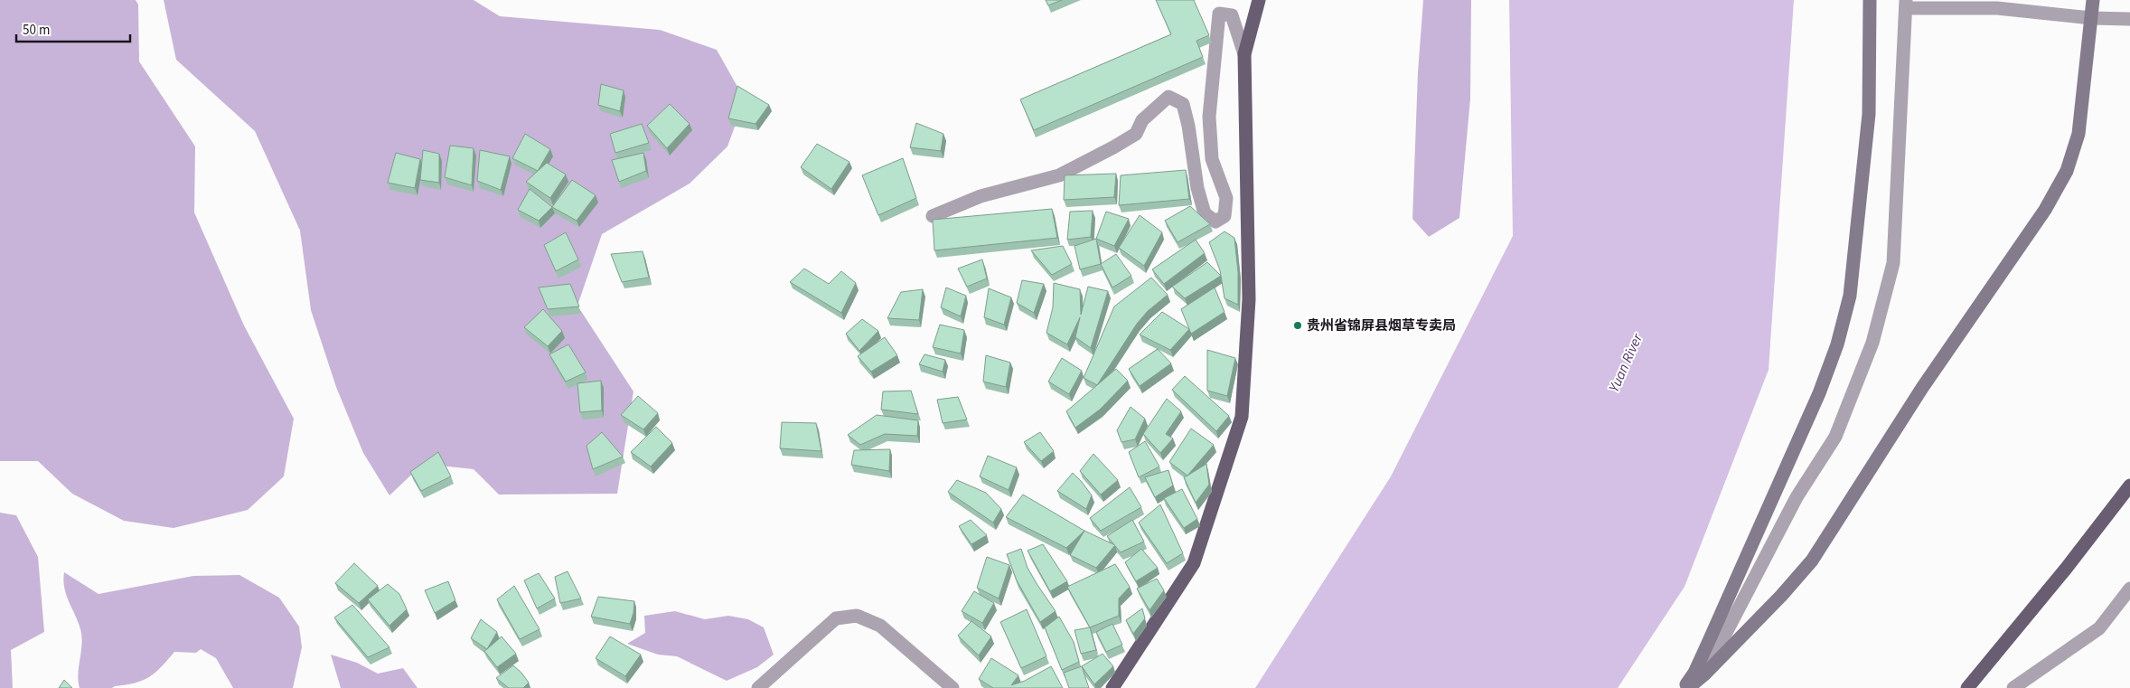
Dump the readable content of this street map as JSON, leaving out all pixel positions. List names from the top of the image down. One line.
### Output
{"water":["Yuan River"],"places":["贵州省锦屏县烟草专卖局"],"scale_bar":"50 m"}
